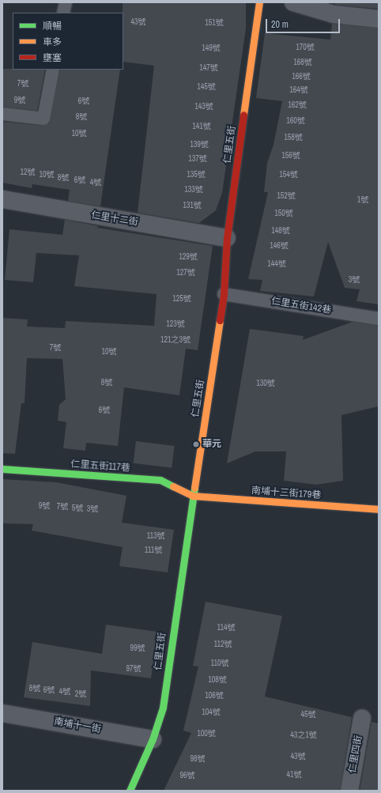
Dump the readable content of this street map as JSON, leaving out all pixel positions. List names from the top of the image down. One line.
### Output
{"streets":{"street":["仁里五街","仁里十二街","仁里五街117巷","南埔十三街179巷","南埔十一街","仁里四街"],"lane":["仁里五街142巷"]},"crossings":[["仁里五街","仁里十二街"],["仁里五街","仁里五街142巷"],["仁里五街","仁里五街117巷"],["仁里五街","南埔十三街179巷"],["仁里五街","南埔十一街"],["仁里五街117巷","南埔十三街179巷"]],"places":["華元"],"house_numbers":["43號","151號","170號","149號","168號","147號","166號","7號","145號","164號","9號","6號","162號","143號","8號","160號","141號","10號","158號","139號","156號","137號","12號","10號","135號","154號","8號","6號","4號","133號","152號","1號","131號","150號","148號","146號","129號","144號","127號","3號","125號","123號","121之3號","7號","10號","8號","130號","6號","9號","7號","5號","3號","113號","111號","114號","112號","99號","110號","97號","108號","8號","6號","4號","2號","106號","104號","45號","100號","43之1號","43號","98號","41號","96號"],"legend":["順暢","車多","壅塞"],"scale_bar":"20 m"}
